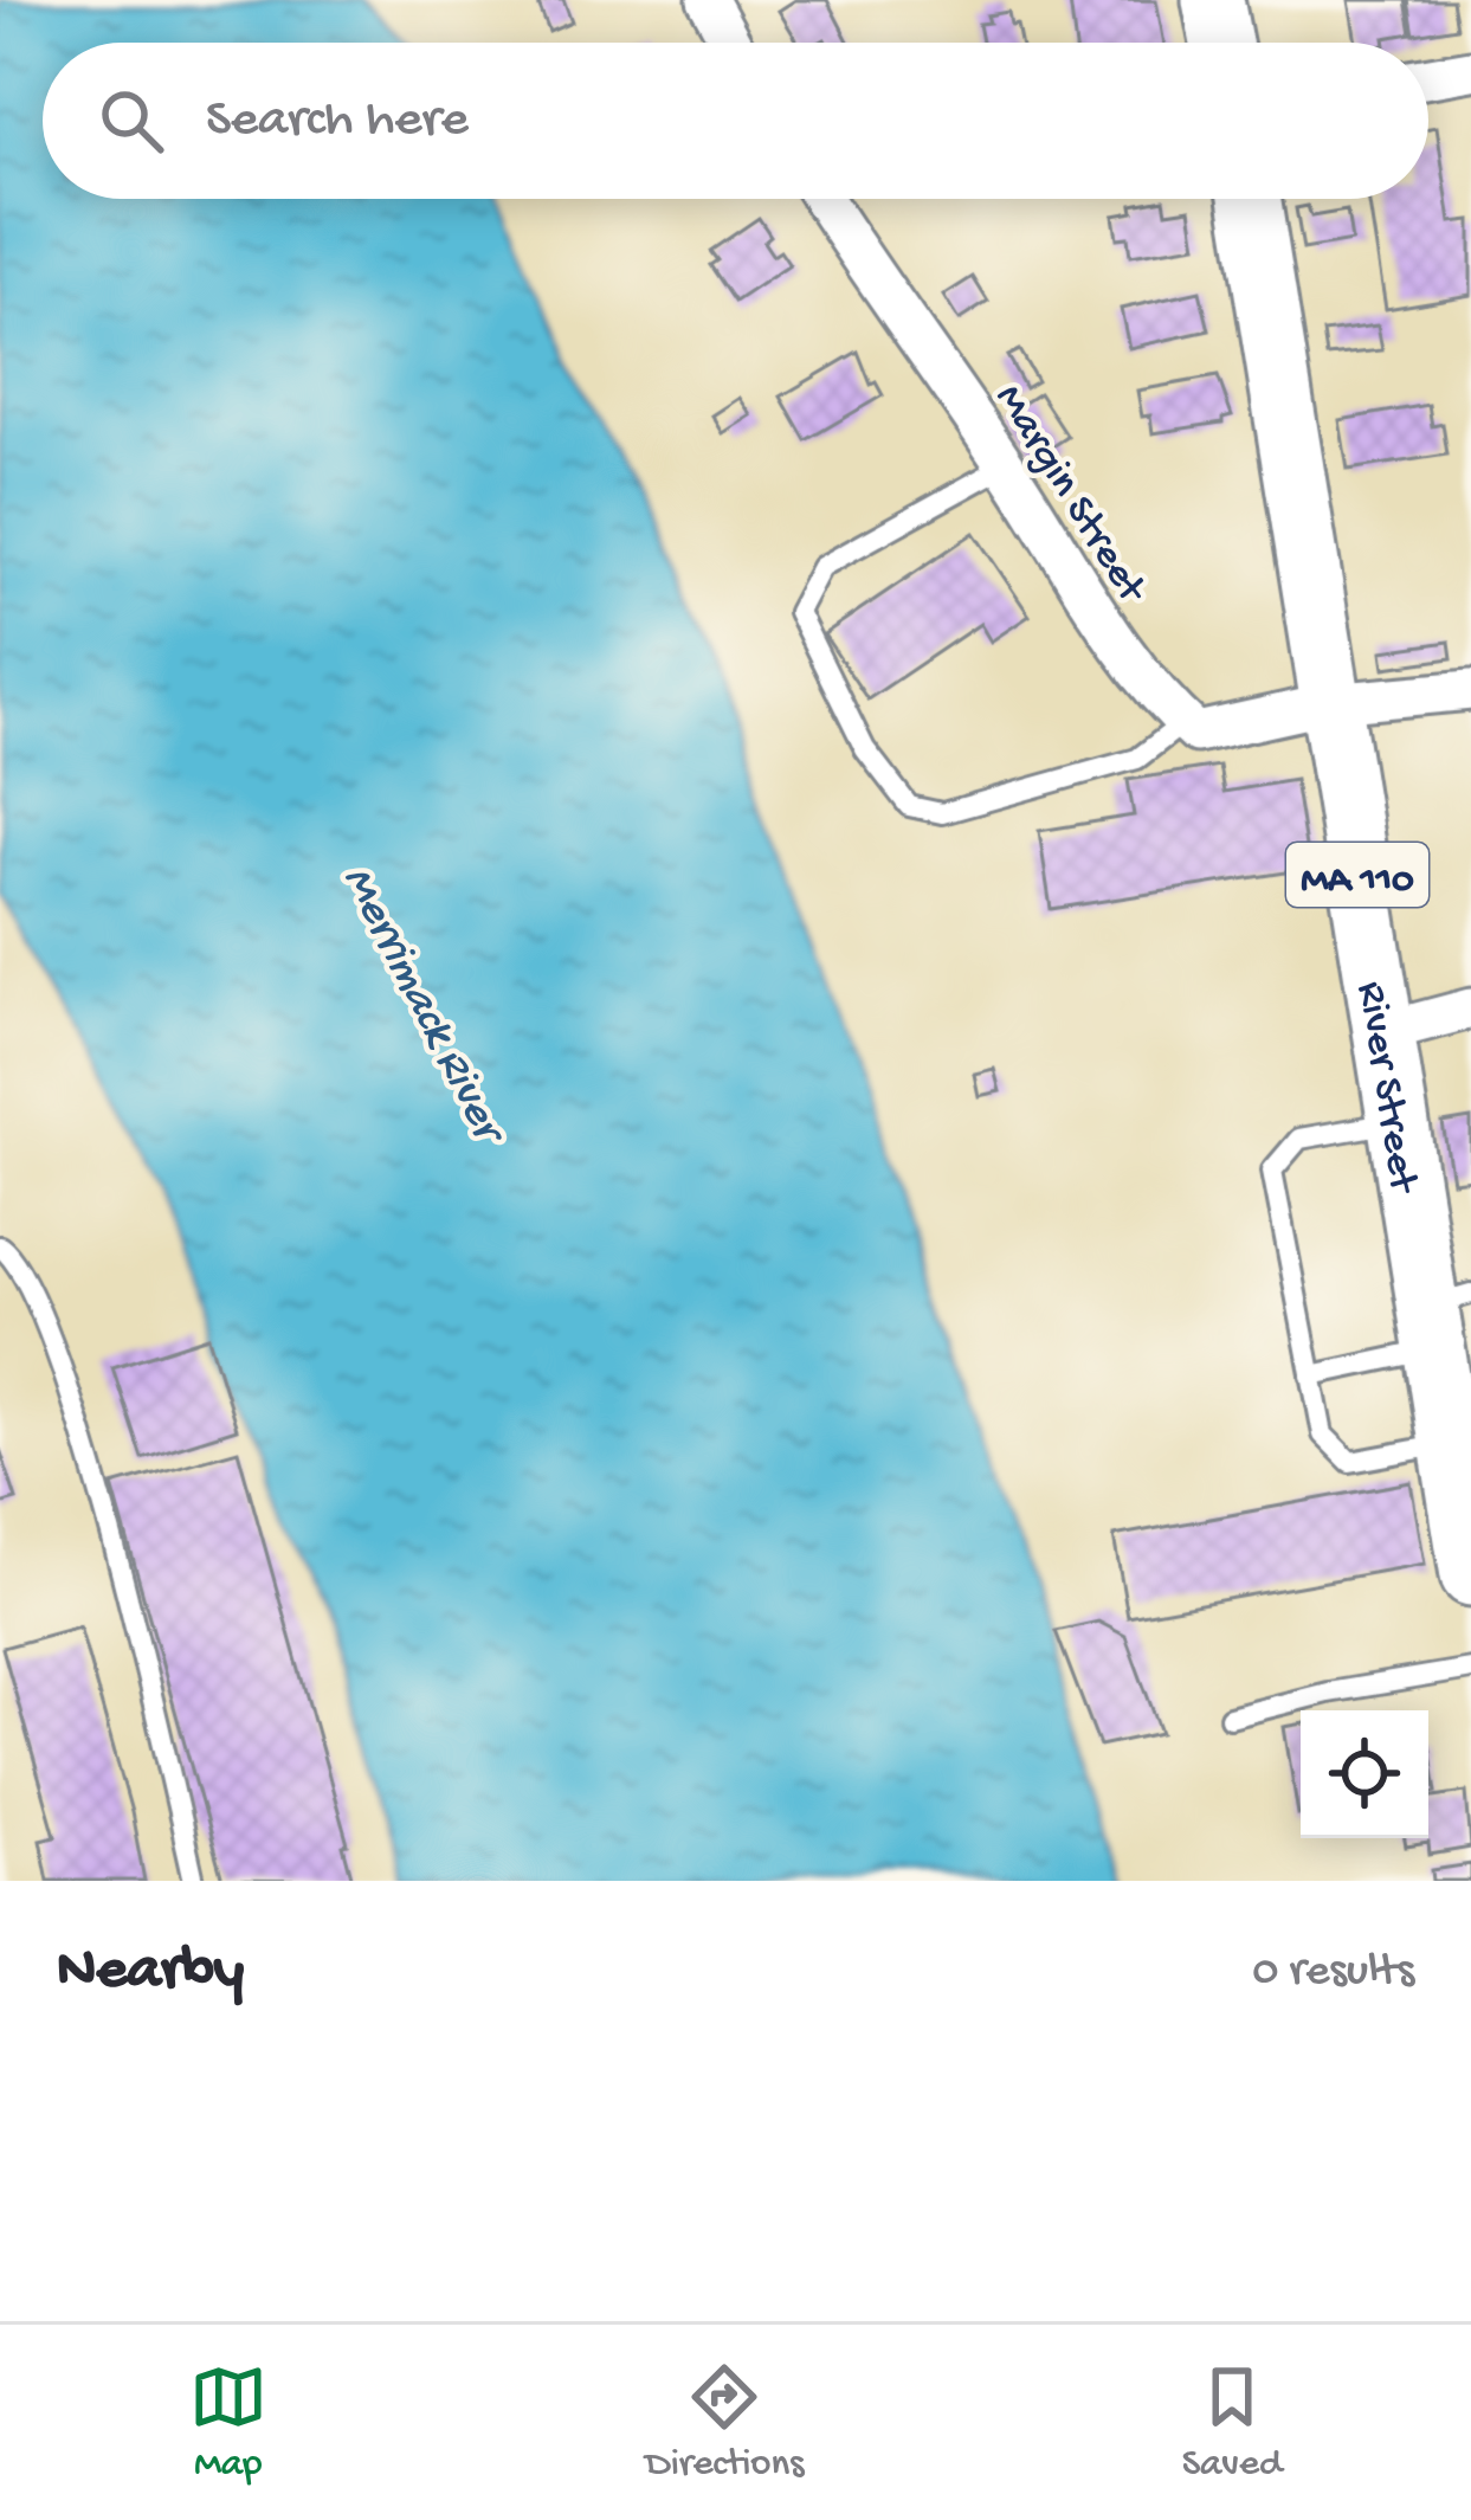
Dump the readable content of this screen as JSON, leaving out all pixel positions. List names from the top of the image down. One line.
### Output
{"streets":{"main road":["MA 110","River Street"],"street":["Margin Street"]},"water":["Merrimack River"],"page":{"search":"Search here","heading":["Nearby","0 results"],"nav":["Map","Directions","Saved"]}}
